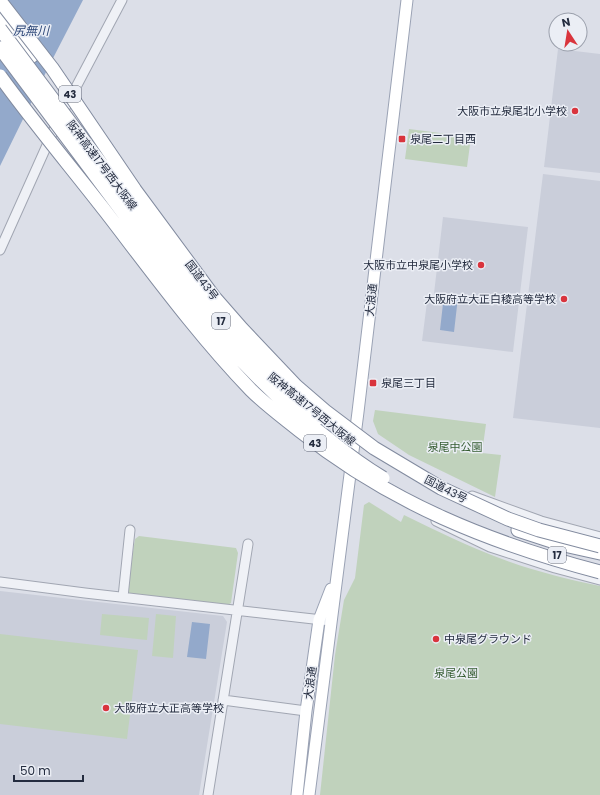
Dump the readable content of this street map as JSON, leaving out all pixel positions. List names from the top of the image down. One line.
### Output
{"streets":{"highway":["43","阪神高速17号西大阪線","国道43号","17"],"main road":["大浪通"]},"water":["尻無川"],"parks":["泉尾中公園","泉尾公園"],"places":{"other":["大阪市立泉尾北小学校","大阪市立中泉尾小学校","大阪府立大正白稜高等学校","中泉尾グラウンド","大阪府立大正高等学校"],"transit":["泉尾二丁目西","泉尾三丁目"]},"scale_bar":"50 m","north":"top"}
